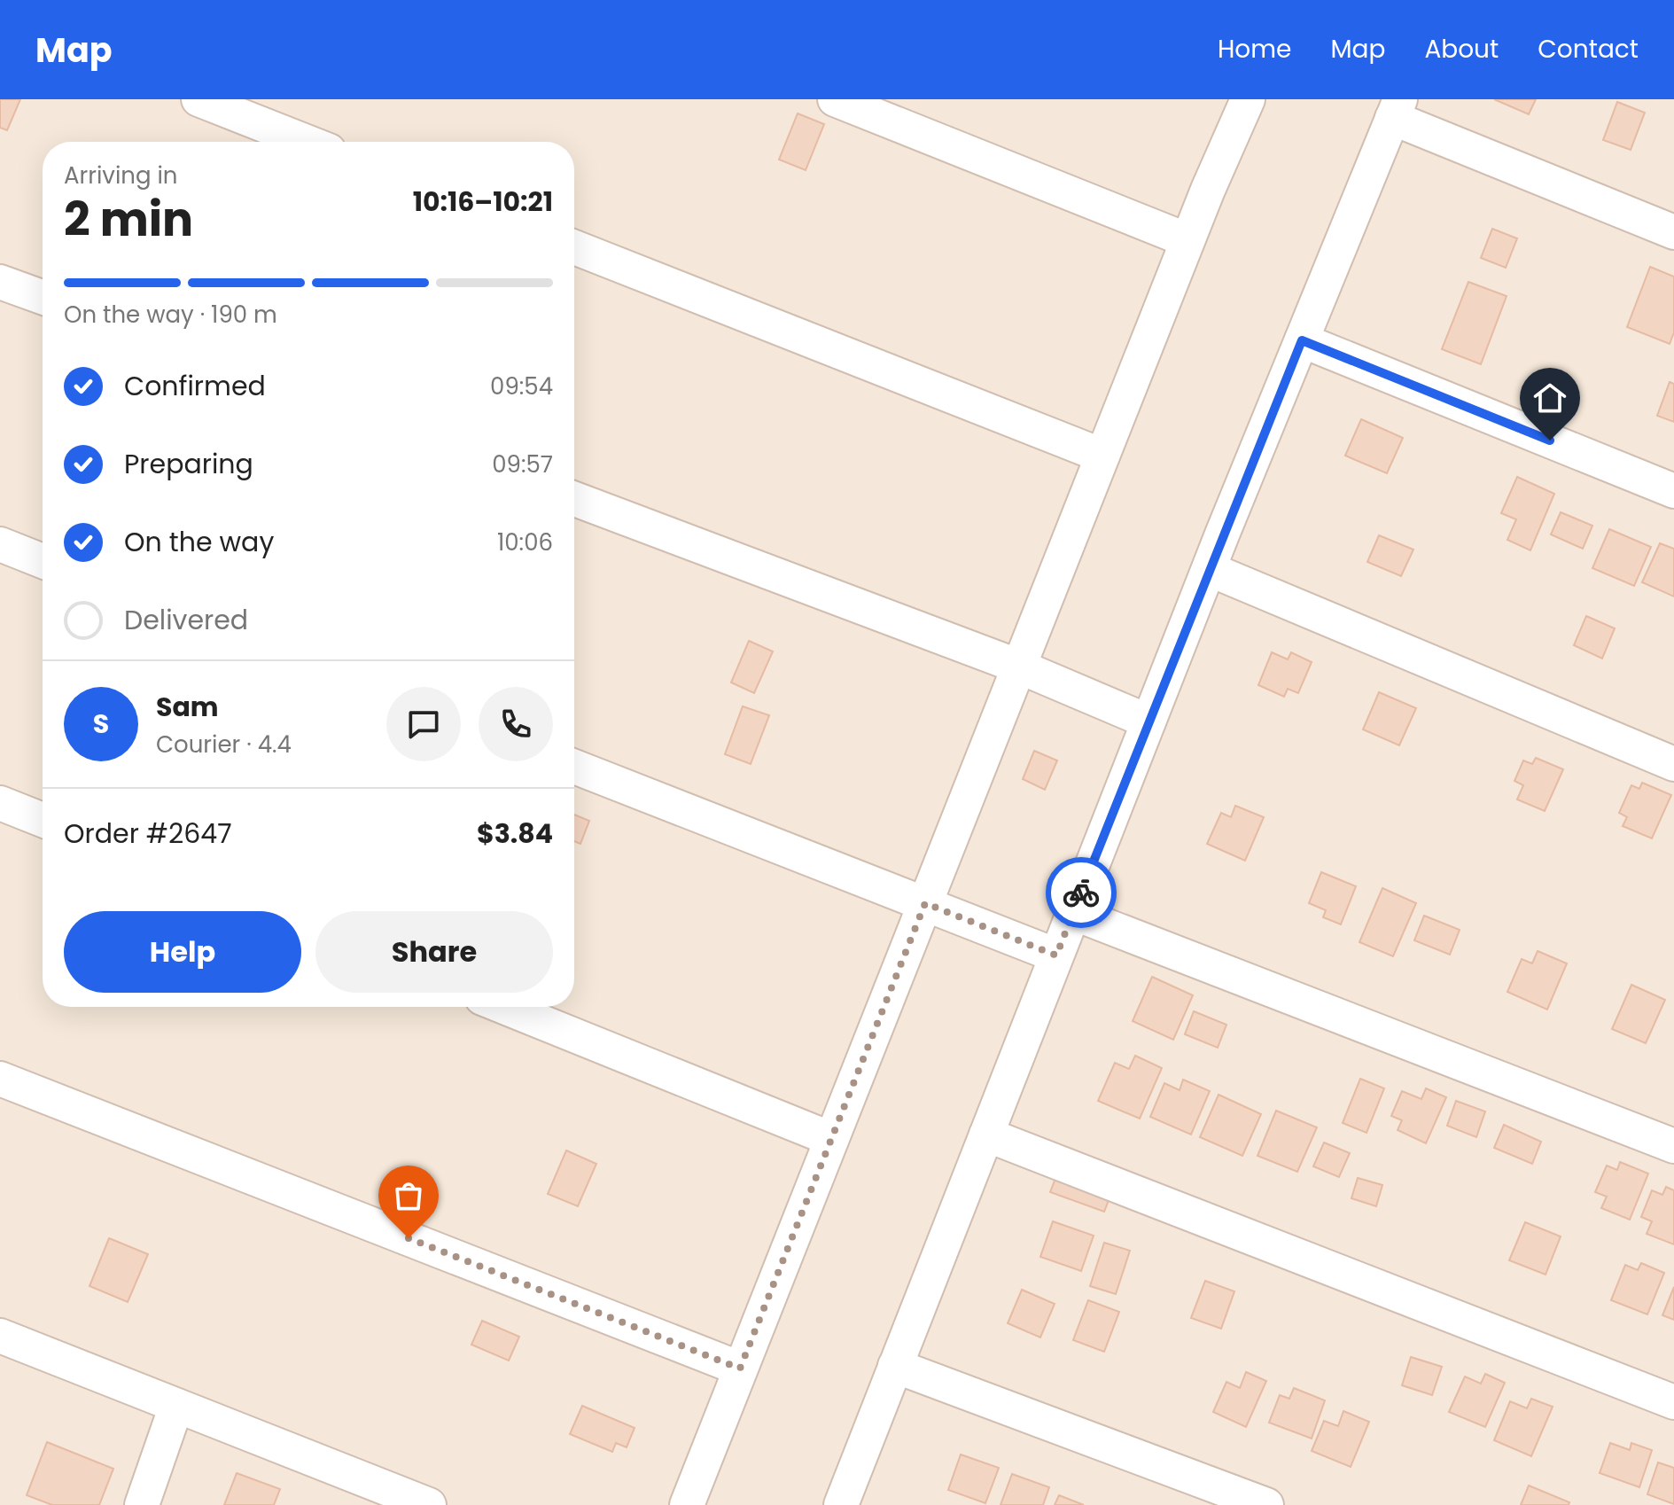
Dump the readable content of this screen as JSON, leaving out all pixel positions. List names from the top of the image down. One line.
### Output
{"page":{"header":"Map","nav":["Home","Map","About","Contact"],"heading":["2 min","Arriving in","10:16–10:21"],"panel":["Sam","Courier · 4.4","Order #2647","$3.84"],"bar":"On the way · 190 m","list":[["Confirmed","09:54"],["Preparing","09:57"],["On the way","10:06"],"Delivered"],"round":"S","buttons":["Help","Share"]}}
